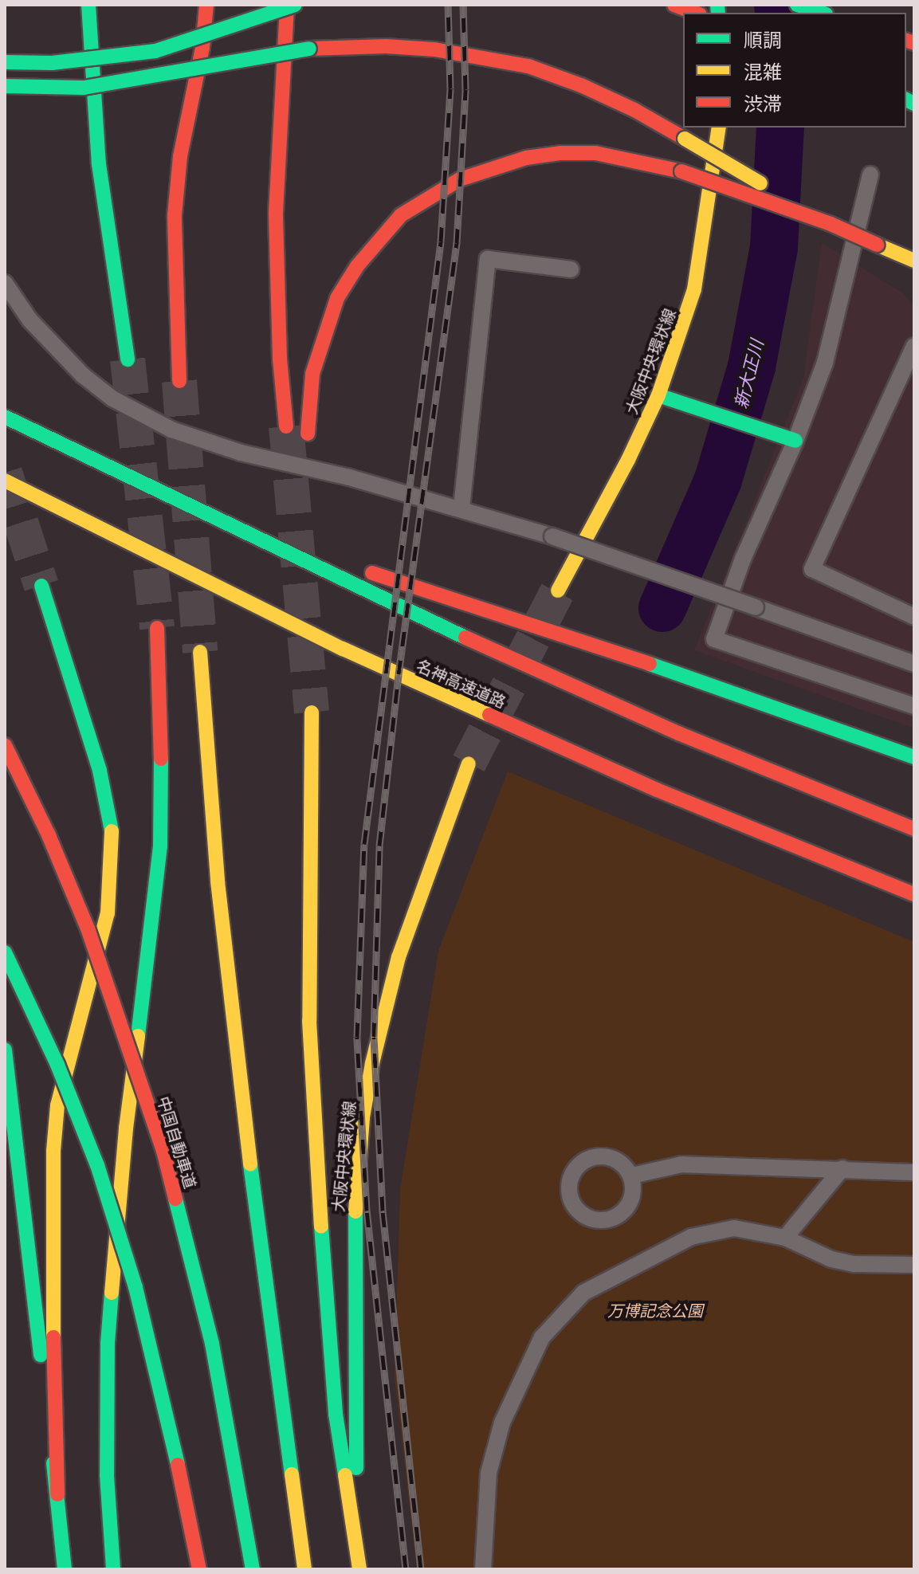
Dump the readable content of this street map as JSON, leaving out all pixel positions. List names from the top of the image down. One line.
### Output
{"streets":{"main road":["大阪中央環状線","名神高速道路","中国自動車道"]},"water":["新大正川"],"parks":["万博記念公園"],"legend":["順調","混雑","渋滞"]}
